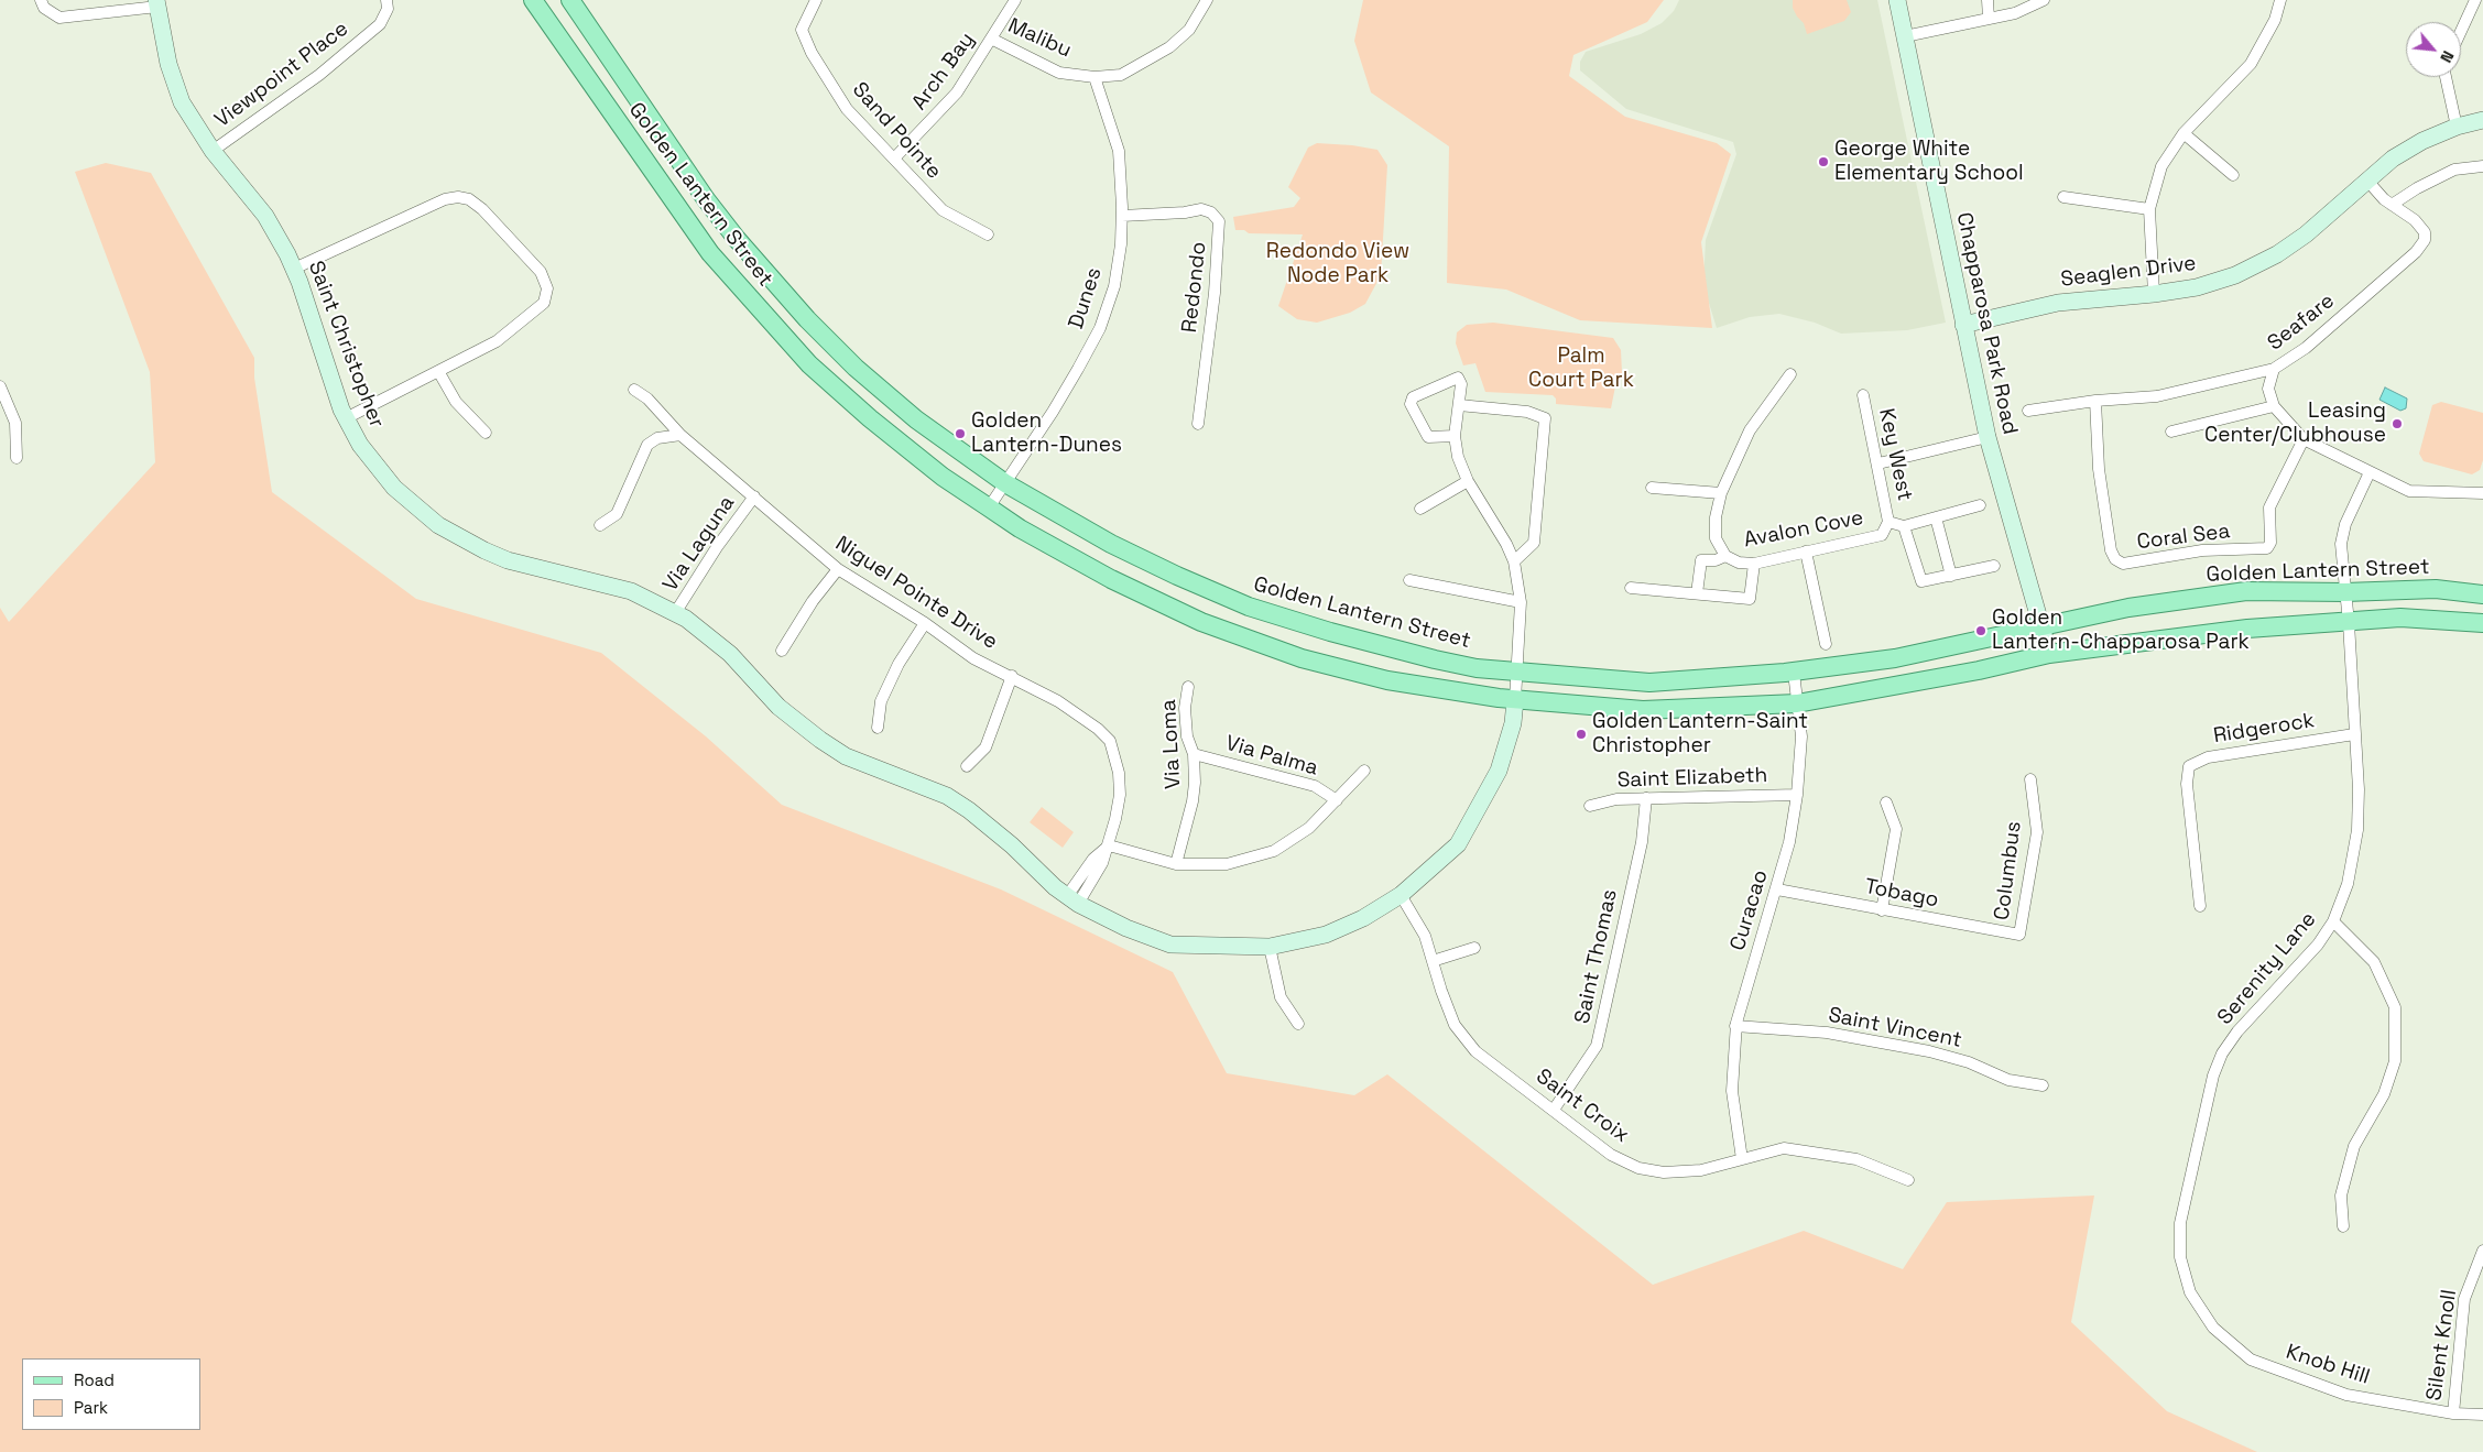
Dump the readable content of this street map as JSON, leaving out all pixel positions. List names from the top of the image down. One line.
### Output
{"streets":{"main road":["Golden Lantern Street"],"street":["Malibu","Arch Bay","Viewpoint Place","Sand Pointe","Seaglen Drive","Redondo","Dunes","Seafare","Chapparosa Park Road","Saint Christopher","Key West","Avalon Cove","Coral Sea","Via Laguna","Niguel Pointe Drive","Ridgerock","Via Loma","Via Palma","Saint Elizabeth","Columbus","Tobago","Curacao","Saint Thomas","Serenity Lane","Saint Vincent","Saint Croix","Silent Knoll","Knob Hill"]},"crossings":[["Malibu","Arch Bay"],["Malibu","Dunes"],["Arch Bay","Sand Pointe"],["Viewpoint Place","Saint Christopher"],["Golden Lantern Street","Dunes"],["Golden Lantern Street","Chapparosa Park Road"],["Golden Lantern Street","Saint Christopher"],["Golden Lantern Street","Curacao"],["Golden Lantern Street","Serenity Lane"],["Seaglen Drive","Seafare"],["Seaglen Drive","Chapparosa Park Road"],["Redondo","Dunes"],["Seafare","Coral Sea"],["Saint Christopher","Via Laguna"],["Saint Christopher","Saint Croix"],["Key West","Avalon Cove"],["Via Laguna","Niguel Pointe Drive"],["Ridgerock","Serenity Lane"],["Via Loma","Via Palma"],["Saint Elizabeth","Curacao"],["Saint Elizabeth","Saint Thomas"],["Columbus","Tobago"],["Tobago","Curacao"],["Curacao","Saint Vincent"],["Curacao","Saint Croix"],["Saint Thomas","Saint Croix"],["Serenity Lane","Knob Hill"],["Silent Knoll","Knob Hill"]],"parks":["Redondo View Node Park","Palm Court Park"],"places":["George White Elementary School","Leasing Center/Clubhouse","Golden Lantern-Dunes","Golden Lantern-Chapparosa Park","Golden Lantern-Saint Christopher"],"legend":["Road","Park"],"north":"bottom right"}
